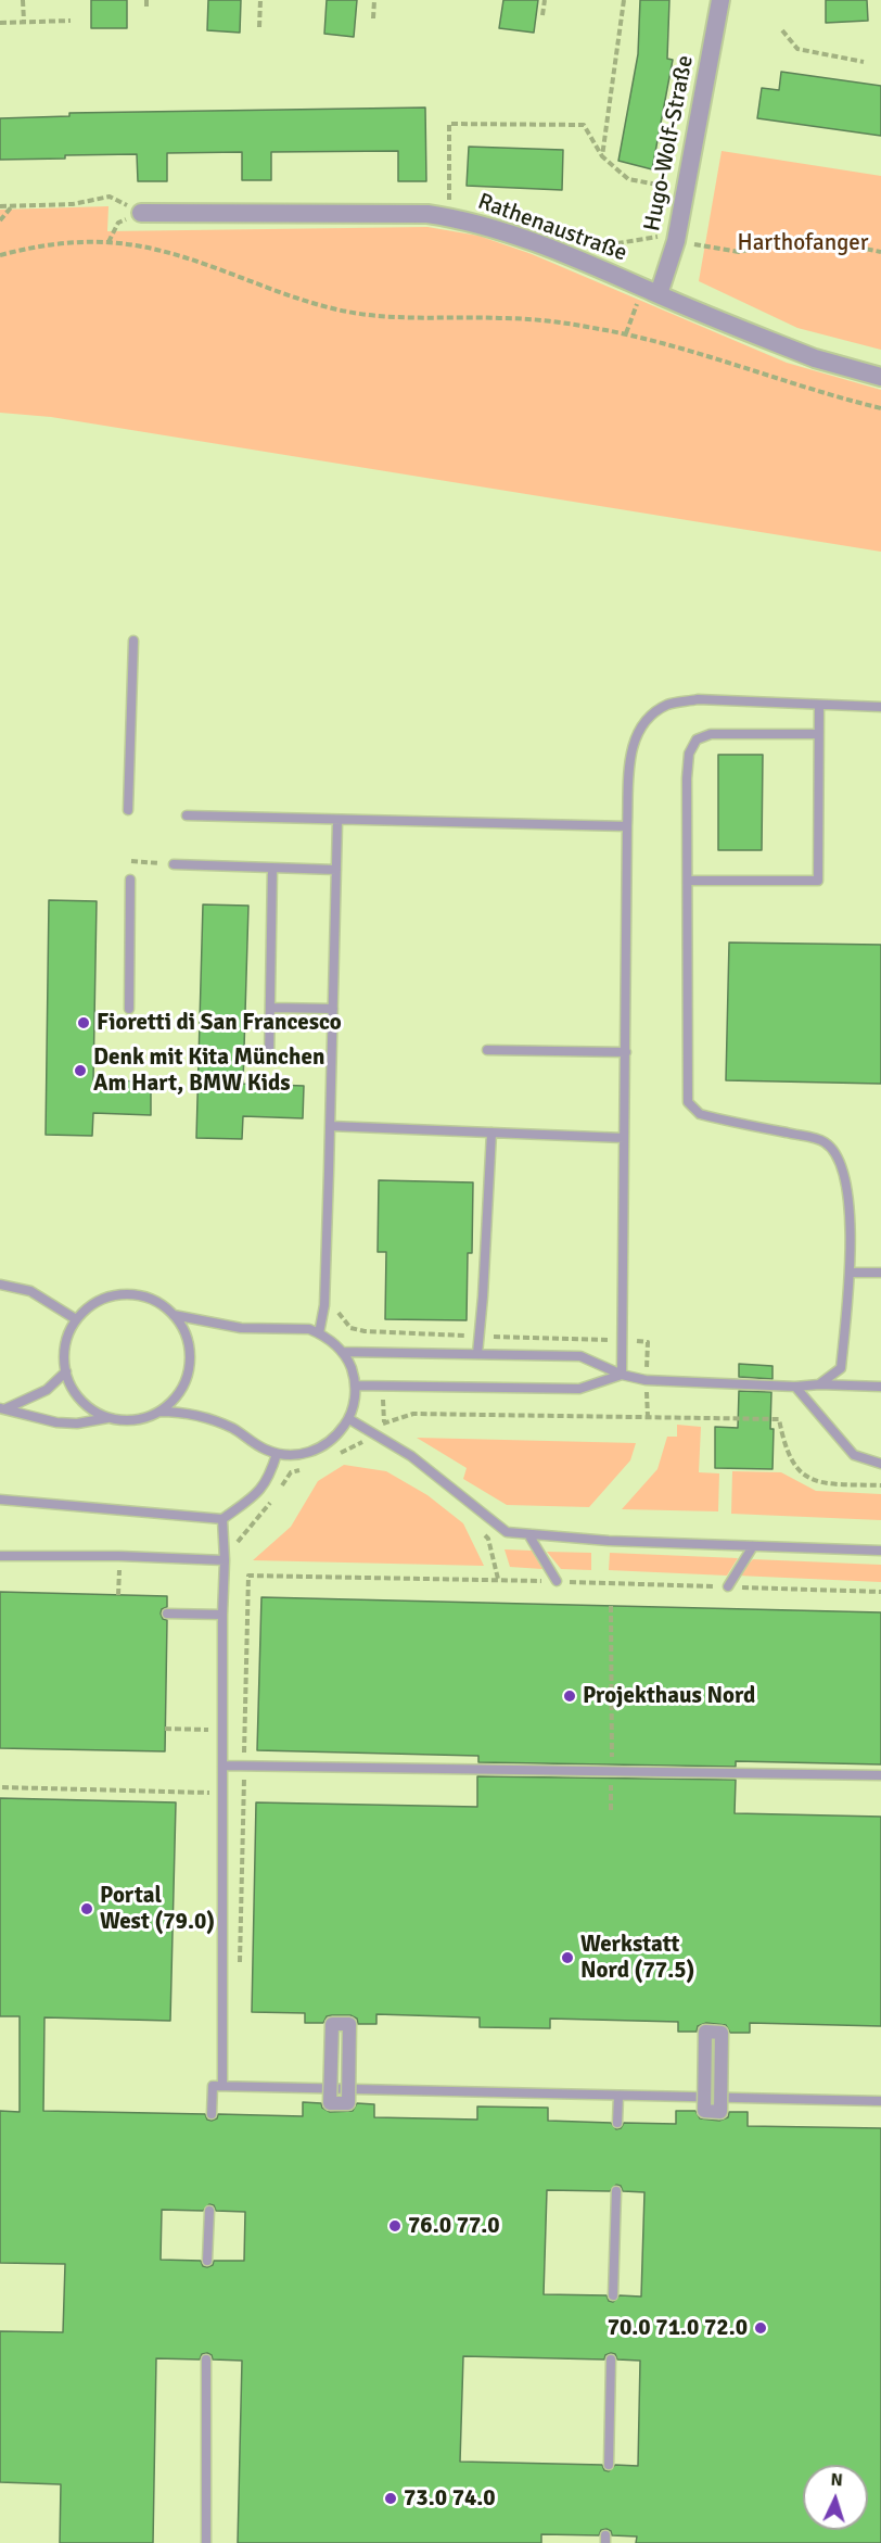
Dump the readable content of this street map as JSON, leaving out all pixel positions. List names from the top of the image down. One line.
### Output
{"streets":{"street":["Hugo-Wolf-Straße","Rathenaustraße"]},"crossings":[["Hugo-Wolf-Straße","Rathenaustraße"]],"parks":["Harthofanger"],"places":["Fioretti di San Francesco","Denk mit Kita München Am Hart, BMW Kids","Projekthaus Nord","Portal West (79.0)","Werkstatt Nord (77.5)","76.0 77.0","70.0 71.0 72.0","73.0 74.0"],"north":"top"}
